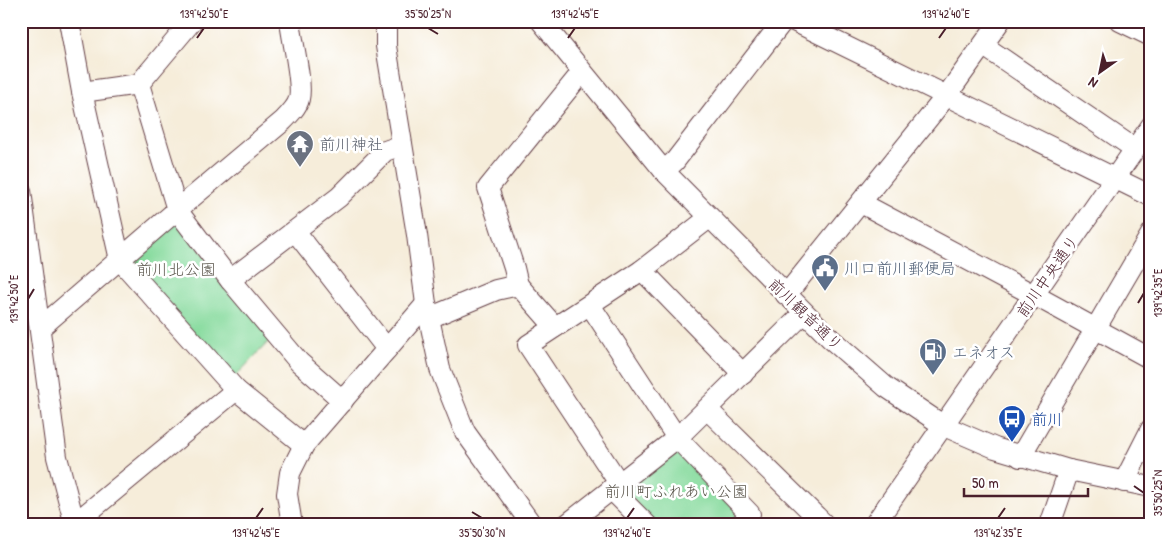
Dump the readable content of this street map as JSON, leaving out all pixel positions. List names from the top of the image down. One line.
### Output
{"streets":{"street":["前川中央通り","前川観音通り"]},"crossings":[["前川中央通り","前川観音通り"]],"parks":["前川北公園","前川町ふれあい公園"],"places":{"temple":["前川神社"],"public building":["川口前川郵便局"],"fuel station":["エネオス"],"bus stop":["前川"]},"scale_bar":"50 m","north":"bottom left","coordinates":["139°42'50\"E","35°50'25\"N","139°42'45\"E","139°42'40\"E","139°42'35\"E","35°50'30\"N"]}
